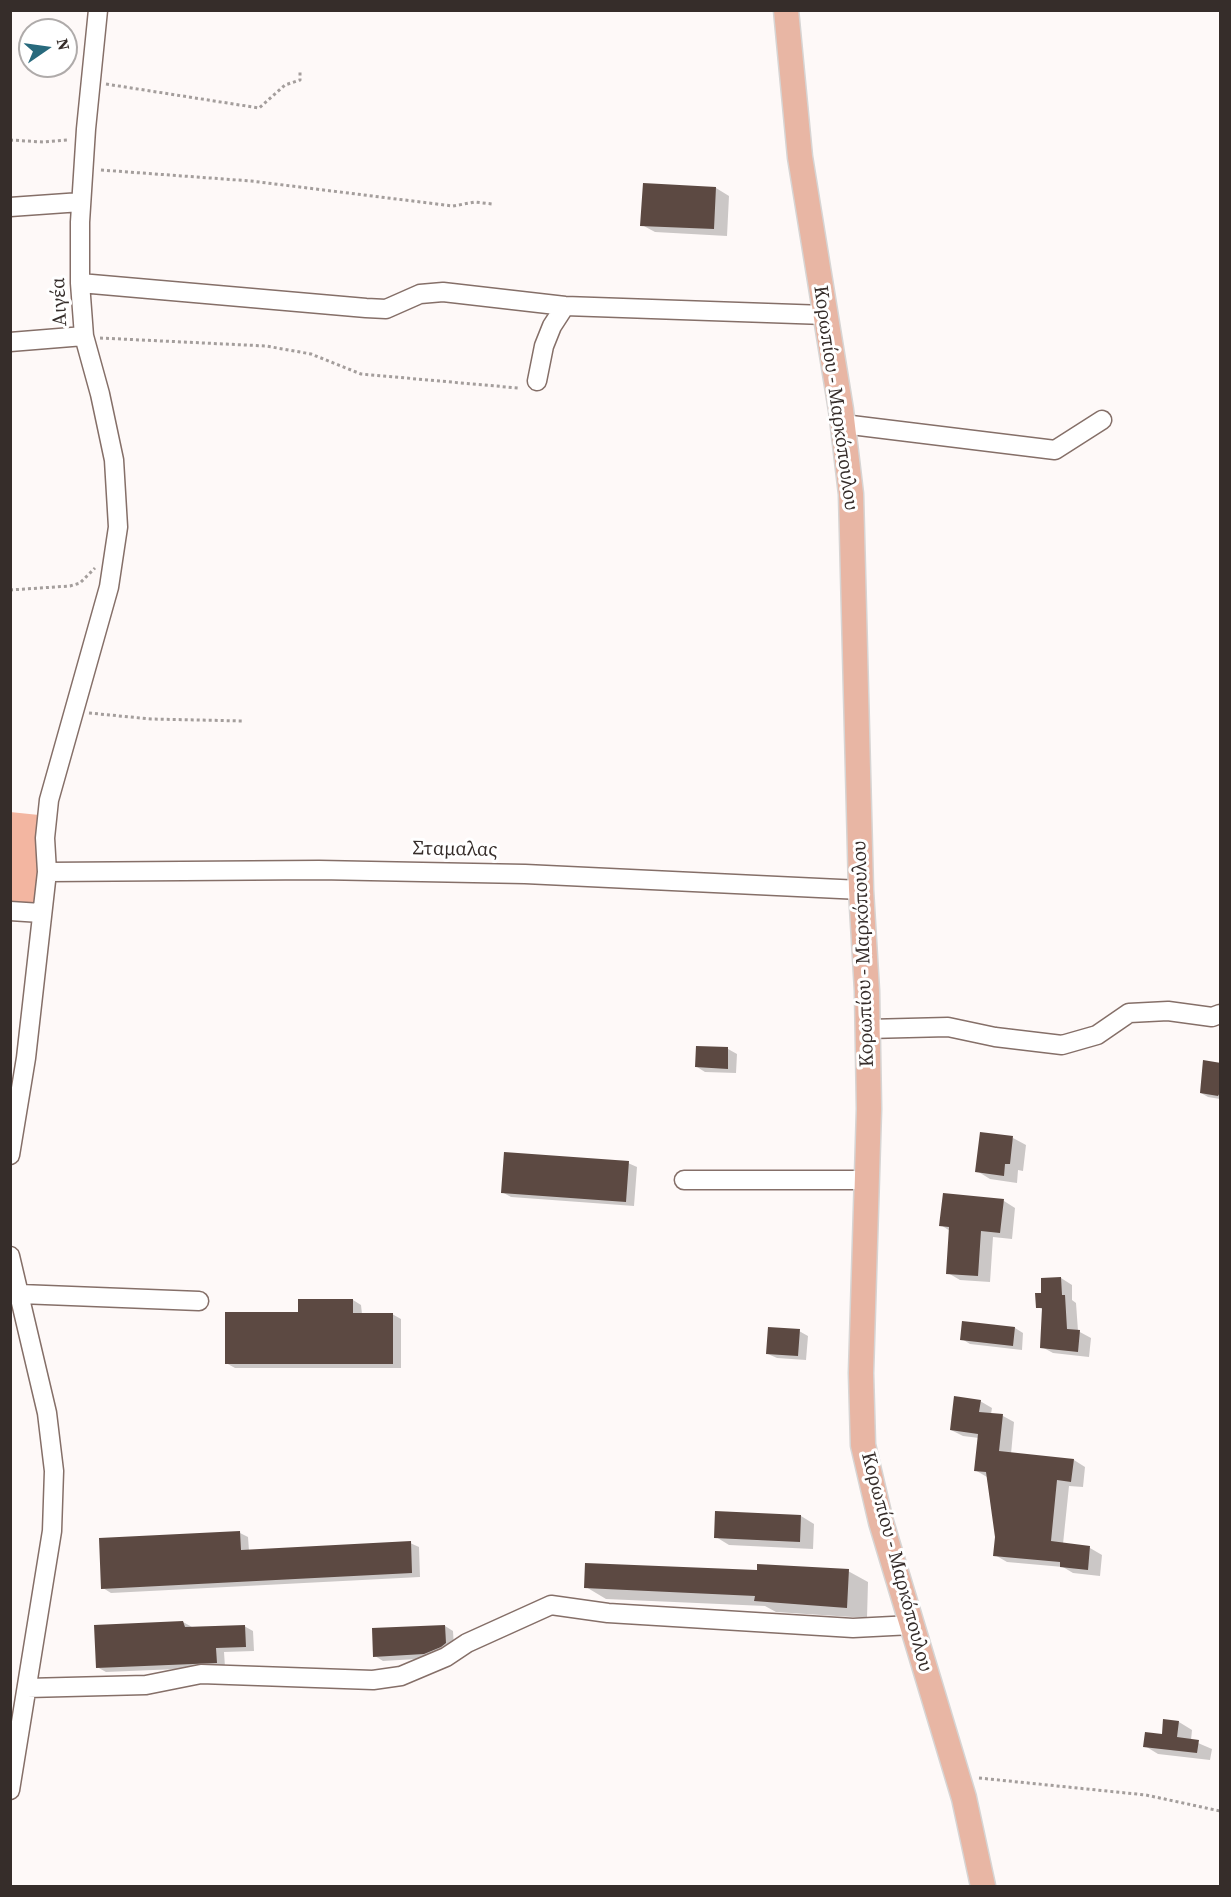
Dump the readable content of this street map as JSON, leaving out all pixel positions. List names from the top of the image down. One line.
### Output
{"streets":{"main road":["Κορωπίου - Μαρκόπουλου"],"street":["Αιγέα","Σταμαλας"]},"crossings":[["Αιγέα","Σταμαλας"],["Κορωπίου - Μαρκόπουλου","Σταμαλας"]],"north":"right"}
